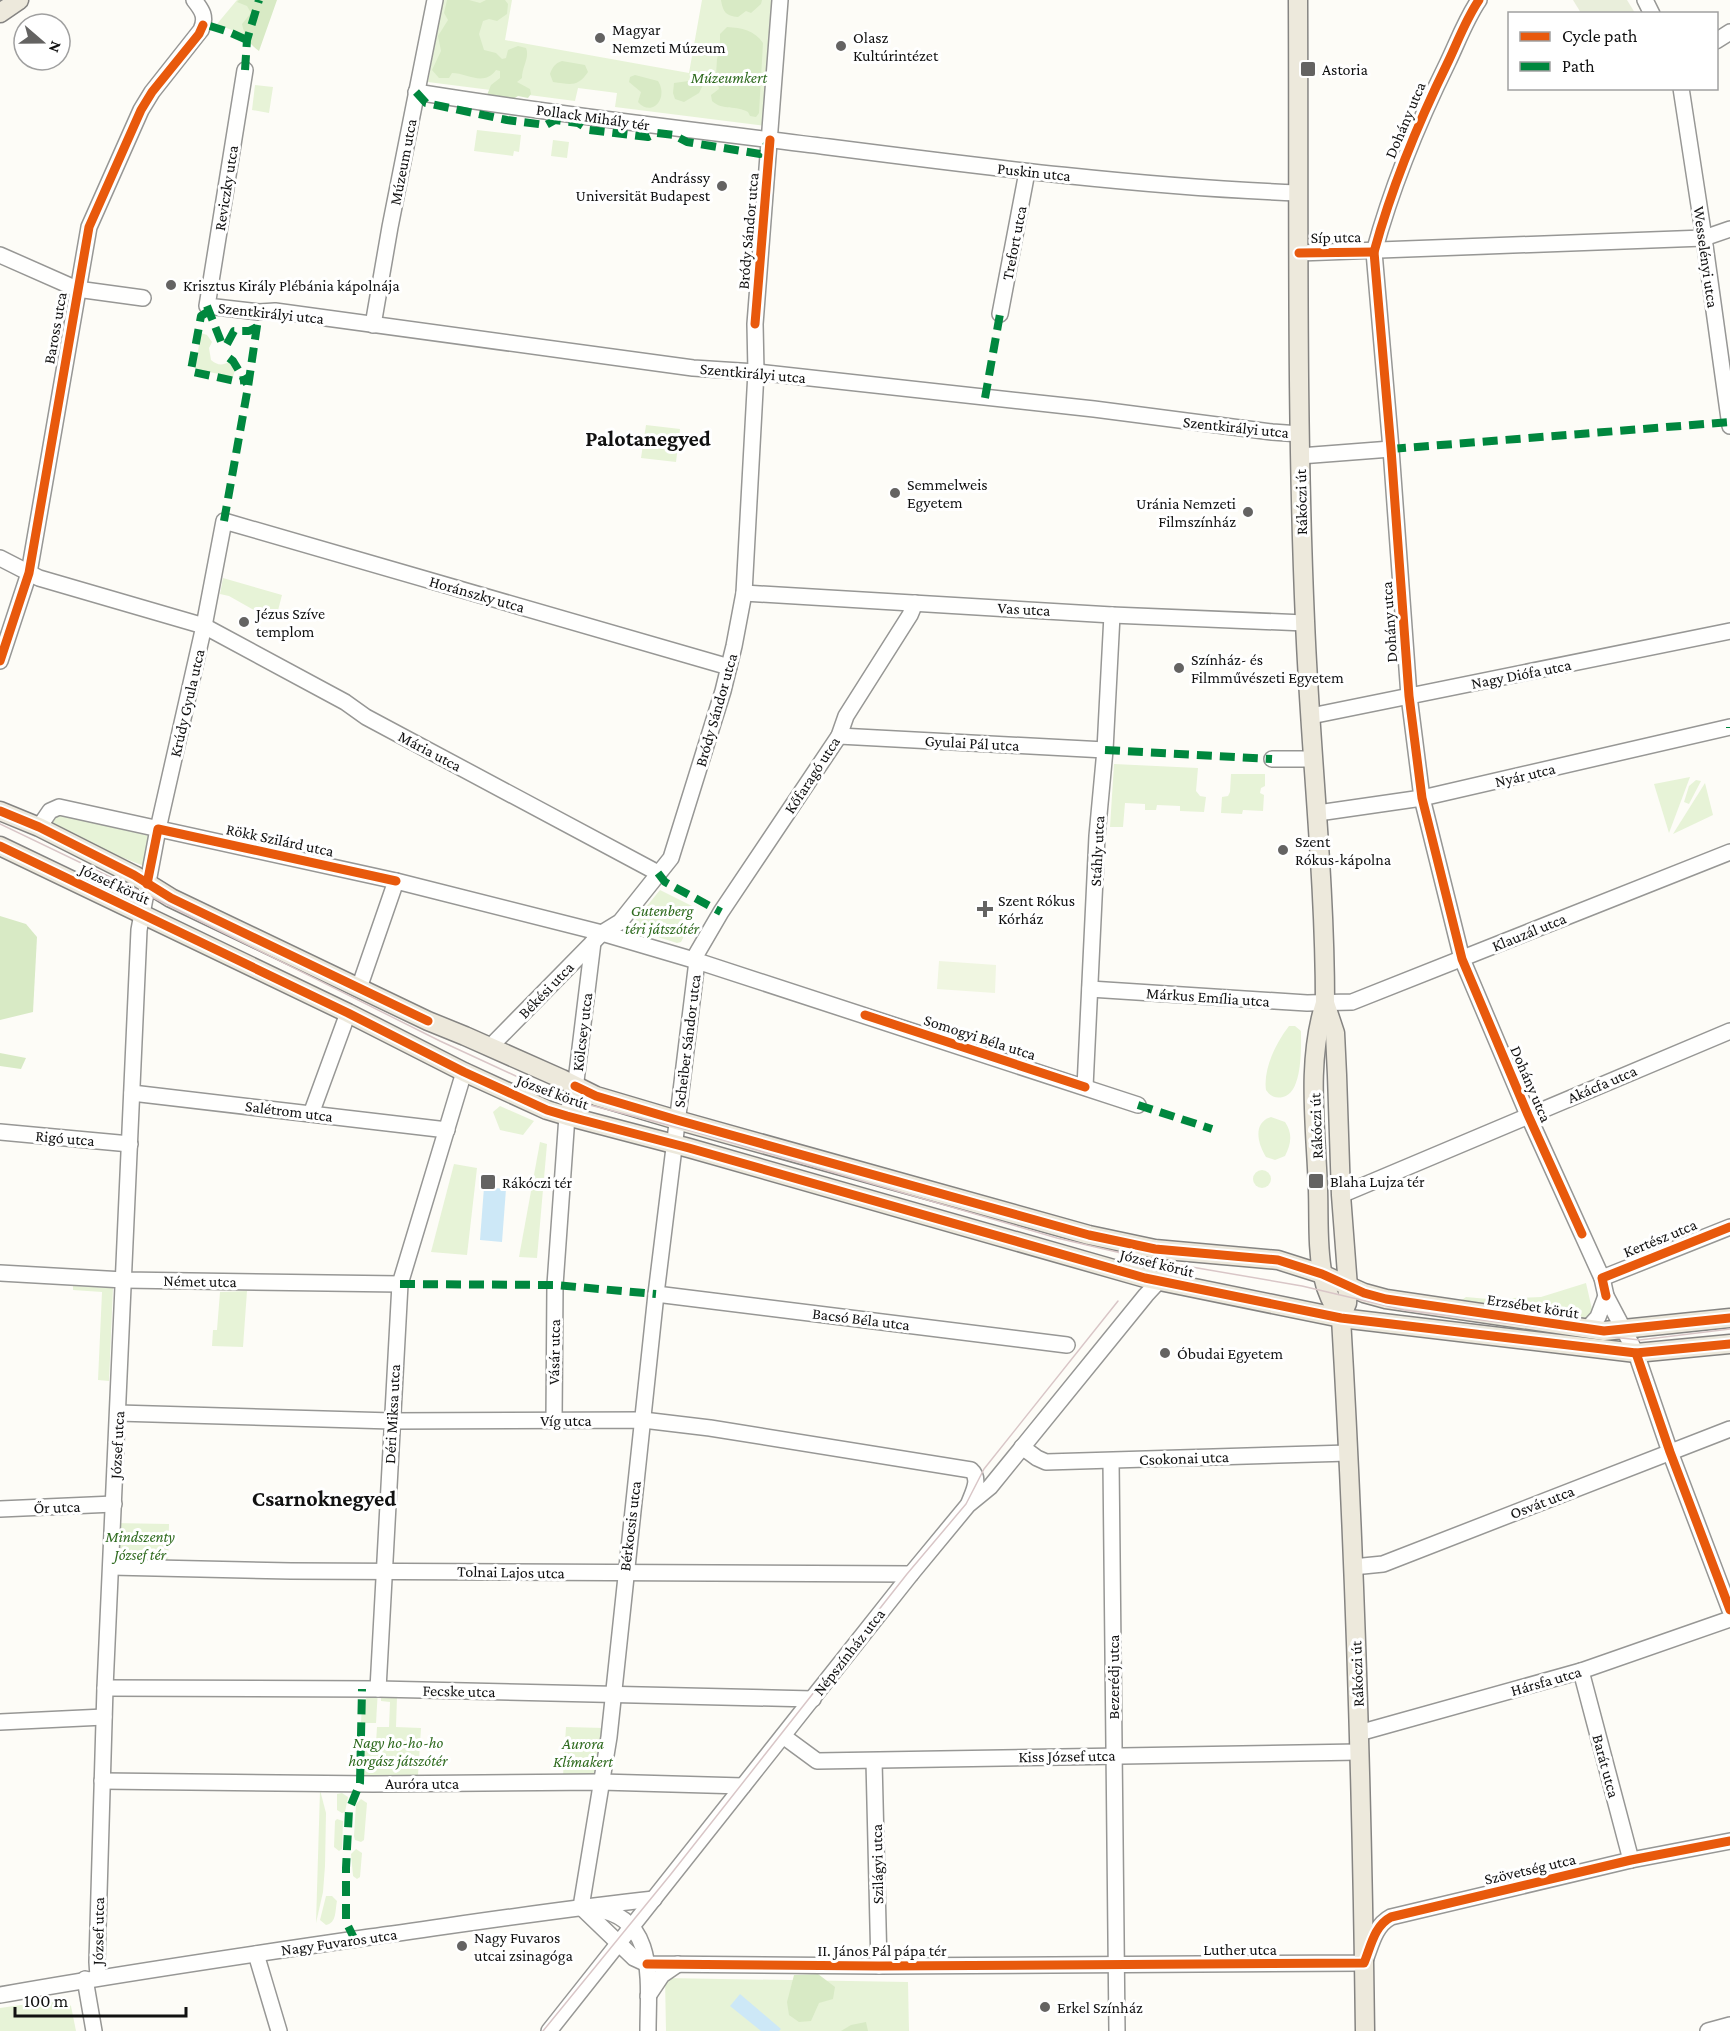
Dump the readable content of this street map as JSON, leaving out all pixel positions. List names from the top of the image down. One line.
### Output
{"streets":{"main road":["Rákóczi út","József körút","Erzsébet körút"],"street":["Pollack Mihály tér","Dohány utca","Múzeum utca","Puskin utca","Reviczky utca","Bródy Sándor utca","Síp utca","Trefort utca","Wesselényi utca","Szentkirályi utca","Baross utca","Horánszky utca","Vas utca","Nagy Diófa utca","Krúdy Gyula utca","Gyulai Pál utca","Mária utca","Kőfaragó utca","Nyár utca","Rökk Szilárd utca","Stáhly utca","Klauzál utca","Békési utca","Márkus Emília utca","Kölcsey utca","Somogyi Béla utca","Scheiber Sándor utca","Akácfa utca","Salétrom utca","Rigó utca","Kertész utca","Német utca","Bacsó Béla utca","Vásár utca","Déri Miksa utca","Víg utca","József utca","Csokonai utca","Osvát utca","Őr utca","Bérkocsis utca","Tolnai Lajos utca","Népszínház utca","Bezerédj utca","Hársfa utca","Fecske utca","Kiss József utca","Barát utca","Auróra utca","Szilágyi utca","Szövetség utca","Nagy Fuvaros utca","Luther utca","II. János Pál pápa tér"]},"crossings":[["Pollack Mihály tér","Múzeum utca"],["Pollack Mihály tér","Puskin utca"],["Pollack Mihály tér","Bródy Sándor utca"],["Dohány utca","Síp utca"],["Dohány utca","Nagy Diófa utca"],["Dohány utca","Nyár utca"],["Dohány utca","Klauzál utca"],["Dohány utca","Akácfa utca"],["Dohány utca","Kertész utca"],["Dohány utca","Erzsébet körút"],["Dohány utca","Osvát utca"],["Múzeum utca","Szentkirályi utca"],["Puskin utca","Bródy Sándor utca"],["Puskin utca","Trefort utca"],["Puskin utca","Rákóczi út"],["Reviczky utca","Szentkirályi utca"],["Bródy Sándor utca","Szentkirályi utca"],["Bródy Sándor utca","Horánszky utca"],["Bródy Sándor utca","Vas utca"],["Bródy Sándor utca","Mária utca"],["Bródy Sándor utca","Rökk Szilárd utca"],["Bródy Sándor utca","Békési utca"],["Bródy Sándor utca","Kölcsey utca"],["Bródy Sándor utca","Somogyi Béla utca"],["Síp utca","Wesselényi utca"],["Síp utca","Rákóczi út"],["Szentkirályi utca","Rákóczi út"],["Baross utca","Mária utca"],["Rákóczi út","Vas utca"],["Rákóczi út","Nagy Diófa utca"],["Rákóczi út","Nyár utca"],["Rákóczi út","József körút"],["Rákóczi út","Klauzál utca"],["Rákóczi út","Márkus Emília utca"],["Rákóczi út","Akácfa utca"],["Rákóczi út","Erzsébet körút"],["Rákóczi út","Csokonai utca"],["Rákóczi út","Osvát utca"],["Rákóczi út","Hársfa utca"],["Rákóczi út","Kiss József utca"],["Rákóczi út","Szövetség utca"],["Rákóczi út","Luther utca"],["Horánszky utca","Krúdy Gyula utca"],["Vas utca","Kőfaragó utca"],["Vas utca","Stáhly utca"],["Krúdy Gyula utca","Mária utca"],["Krúdy Gyula utca","Rökk Szilárd utca"],["Krúdy Gyula utca","József körút"],["Krúdy Gyula utca","József utca"],["Gyulai Pál utca","Kőfaragó utca"],["Gyulai Pál utca","Stáhly utca"],["Kőfaragó utca","Somogyi Béla utca"],["Kőfaragó utca","Scheiber Sándor utca"],["Rökk Szilárd utca","Békési utca"],["Rökk Szilárd utca","Kölcsey utca"],["Rökk Szilárd utca","Somogyi Béla utca"],["Stáhly utca","Márkus Emília utca"],["Stáhly utca","Somogyi Béla utca"],["József körút","Békési utca"],["József körút","Kölcsey utca"],["József körút","Scheiber Sándor utca"],["József körút","Erzsébet körút"],["József körút","Vásár utca"],["József körút","József utca"],["József körút","Bérkocsis utca"],["József körút","Népszínház utca"],["Klauzál utca","Márkus Emília utca"],["Békési utca","Kölcsey utca"],["Békési utca","Somogyi Béla utca"],["Kölcsey utca","Somogyi Béla utca"],["Kölcsey utca","Vásár utca"],["Somogyi Béla utca","Scheiber Sándor utca"],["Scheiber Sándor utca","Bérkocsis utca"],["Salétrom utca","József utca"],["Rigó utca","József utca"],["Német utca","Déri Miksa utca"],["Német utca","József utca"],["Bacsó Béla utca","Bérkocsis utca"],["Vásár utca","Víg utca"],["Déri Miksa utca","Víg utca"],["Déri Miksa utca","Tolnai Lajos utca"],["Déri Miksa utca","Fecske utca"],["Víg utca","József utca"],["Víg utca","Bérkocsis utca"],["Víg utca","Népszínház utca"],["József utca","Őr utca"],["József utca","Tolnai Lajos utca"],["József utca","Fecske utca"],["József utca","Auróra utca"],["József utca","Nagy Fuvaros utca"],["Csokonai utca","Népszínház utca"],["Csokonai utca","Bezerédj utca"],["Bérkocsis utca","Tolnai Lajos utca"],["Bérkocsis utca","Fecske utca"],["Bérkocsis utca","Auróra utca"],["Bérkocsis utca","Nagy Fuvaros utca"],["Tolnai Lajos utca","Népszínház utca"],["Népszínház utca","Fecske utca"],["Népszínház utca","Kiss József utca"],["Népszínház utca","Auróra utca"],["Népszínház utca","Nagy Fuvaros utca"],["Bezerédj utca","Kiss József utca"],["Bezerédj utca","Luther utca"],["Bezerédj utca","II. János Pál pápa tér"],["Hársfa utca","Barát utca"],["Kiss József utca","Szilágyi utca"],["Barát utca","Szövetség utca"],["Szilágyi utca","II. János Pál pápa tér"],["Szövetség utca","Luther utca"],["Luther utca","II. János Pál pápa tér"]],"districts":["Palotanegyed","Csarnoknegyed"],"parks":["Múzeumkert","Gutenberg téri játszótér","Mindszenty József tér","Nagy ho-ho-ho horgász játszótér","Aurora Klímakert"],"places":{"other":["Magyar Nemzeti Múzeum","Olasz Kultúrintézet","Andrássy Universität Budapest","Krisztus Király Plébánia kápolnája","Semmelweis Egyetem","Uránia Nemzeti Filmszínház","Jézus Szíve templom","Színház- és Filmművészeti Egyetem","Szent Rókus-kápolna","Óbudai Egyetem","Nagy Fuvaros utcai zsinagóga","Erkel Színház"],"transit":["Astoria","Blaha Lujza tér","Rákóczi tér"],"health":["Szent Rókus Kórház"]},"legend":["Cycle path","Path"],"scale_bar":"100 m","north":"right"}
